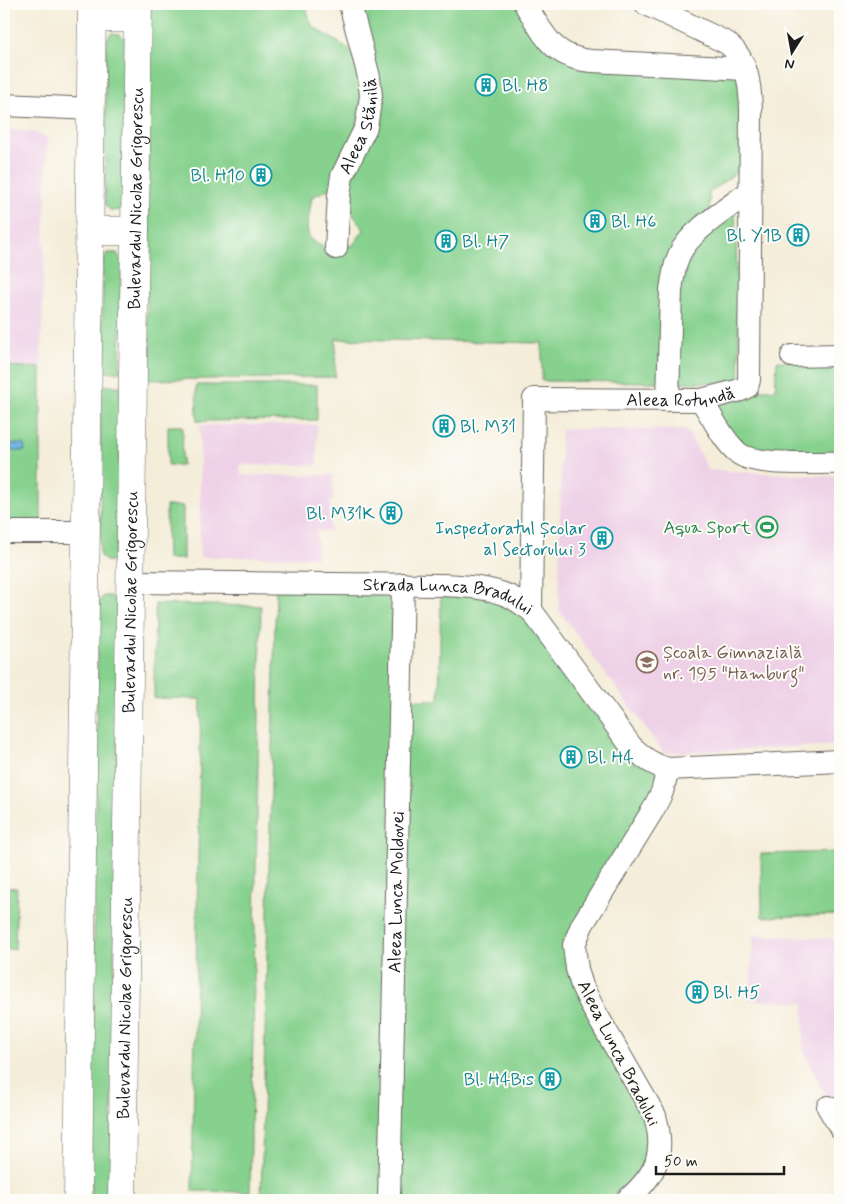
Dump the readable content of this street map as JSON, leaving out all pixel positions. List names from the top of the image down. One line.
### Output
{"streets":{"main road":["Bulevardul Nicolae Grigorescu"],"street":["Aleea Stănilă","Aleea Rotundă","Strada Lunca Bradului","Aleea Lunca Moldovei","Aleea Lunca Bradului"]},"crossings":[["Bulevardul Nicolae Grigorescu","Strada Lunca Bradului"],["Aleea Rotundă","Strada Lunca Bradului"],["Strada Lunca Bradului","Aleea Lunca Moldovei"],["Strada Lunca Bradului","Aleea Lunca Bradului"]],"places":{"building":["Bl. H8","Bl. H10","Bl. H6","Bl. Y1B","Bl. H7","Bl. M31","Bl. M31K","Inspectoratul Școlar al Sectorului 3","Bl. H4","Bl. H5","Bl. H4Bis"],"sports":["Aqua Sport"],"school or university":["Școala Gimnazială nr. 195 \"Hamburg\""]},"scale_bar":"50 m","north":"bottom"}
